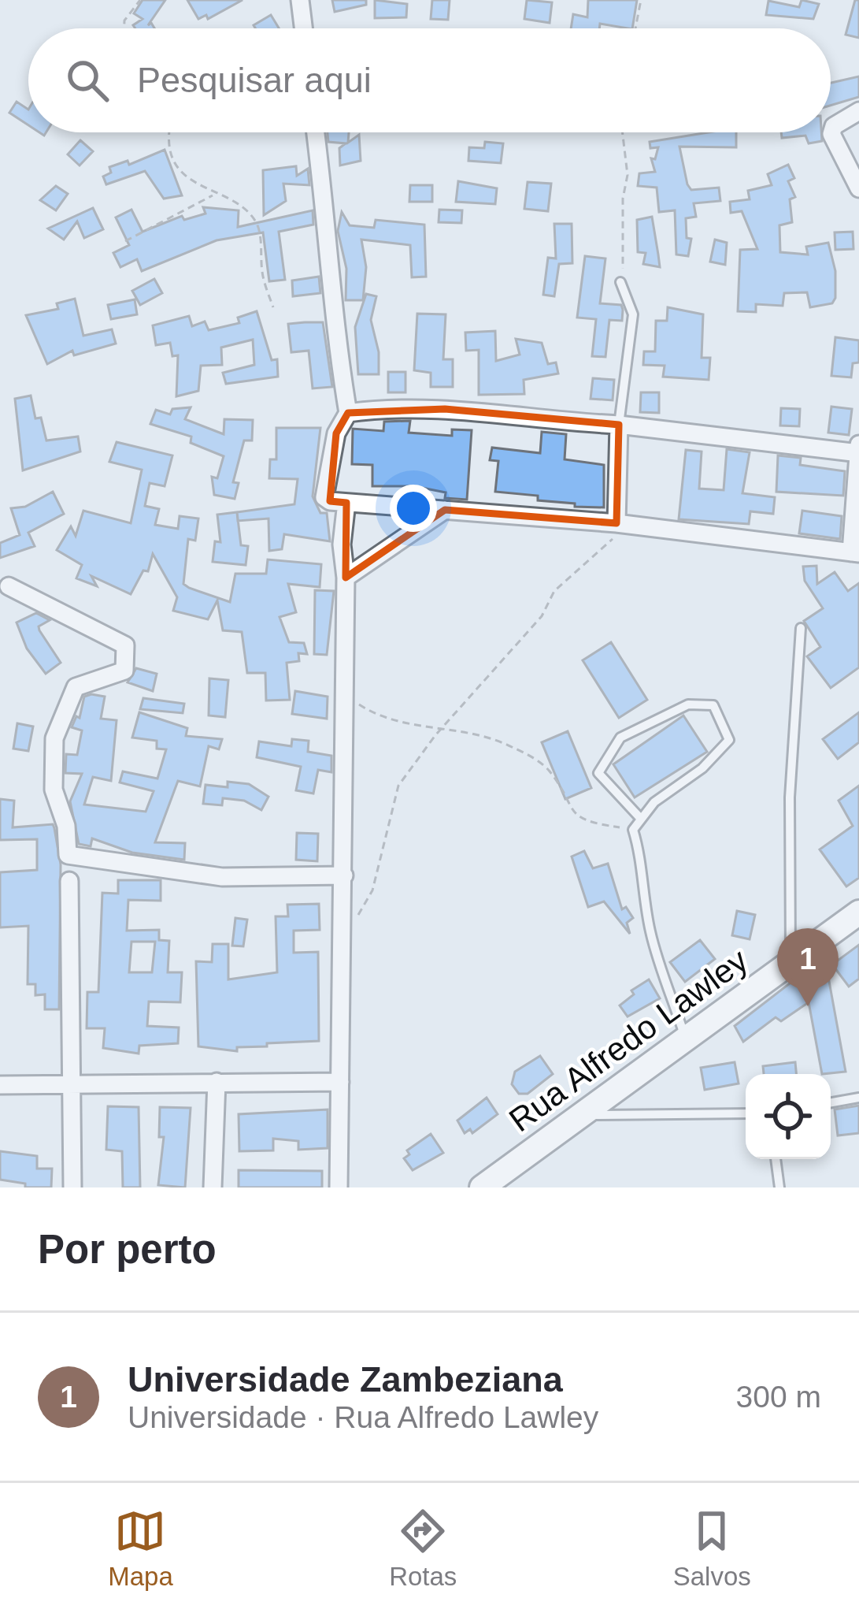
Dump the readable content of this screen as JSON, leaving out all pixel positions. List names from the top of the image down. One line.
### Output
{"streets":{"main road":["Rua Alfredo Lawley"]},"page":{"search":"Pesquisar aqui","pins":"1","heading":"Por perto","list":[{"mark":"1","name":"Universidade Zambeziana","note":"Universidade · Rua Alfredo Lawley","value":"300 m"}],"nav":["Mapa","Rotas","Salvos"]}}
